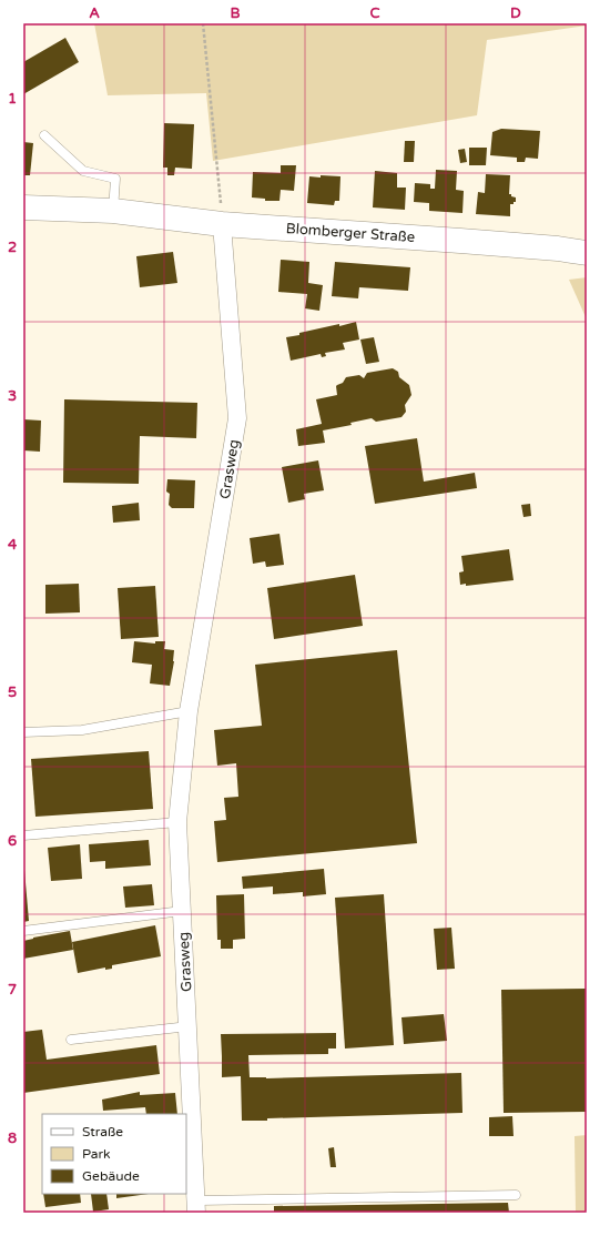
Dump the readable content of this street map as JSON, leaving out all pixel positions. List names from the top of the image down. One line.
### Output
{"streets":{"street":["Blomberger Straße","Grasweg"]},"crossings":[["Blomberger Straße","Grasweg"]],"legend":["Straße","Park","Gebäude"],"grid":{"columns":["A","B","C","D"],"rows":["1","2","3","4","5","6","7","8"]}}
